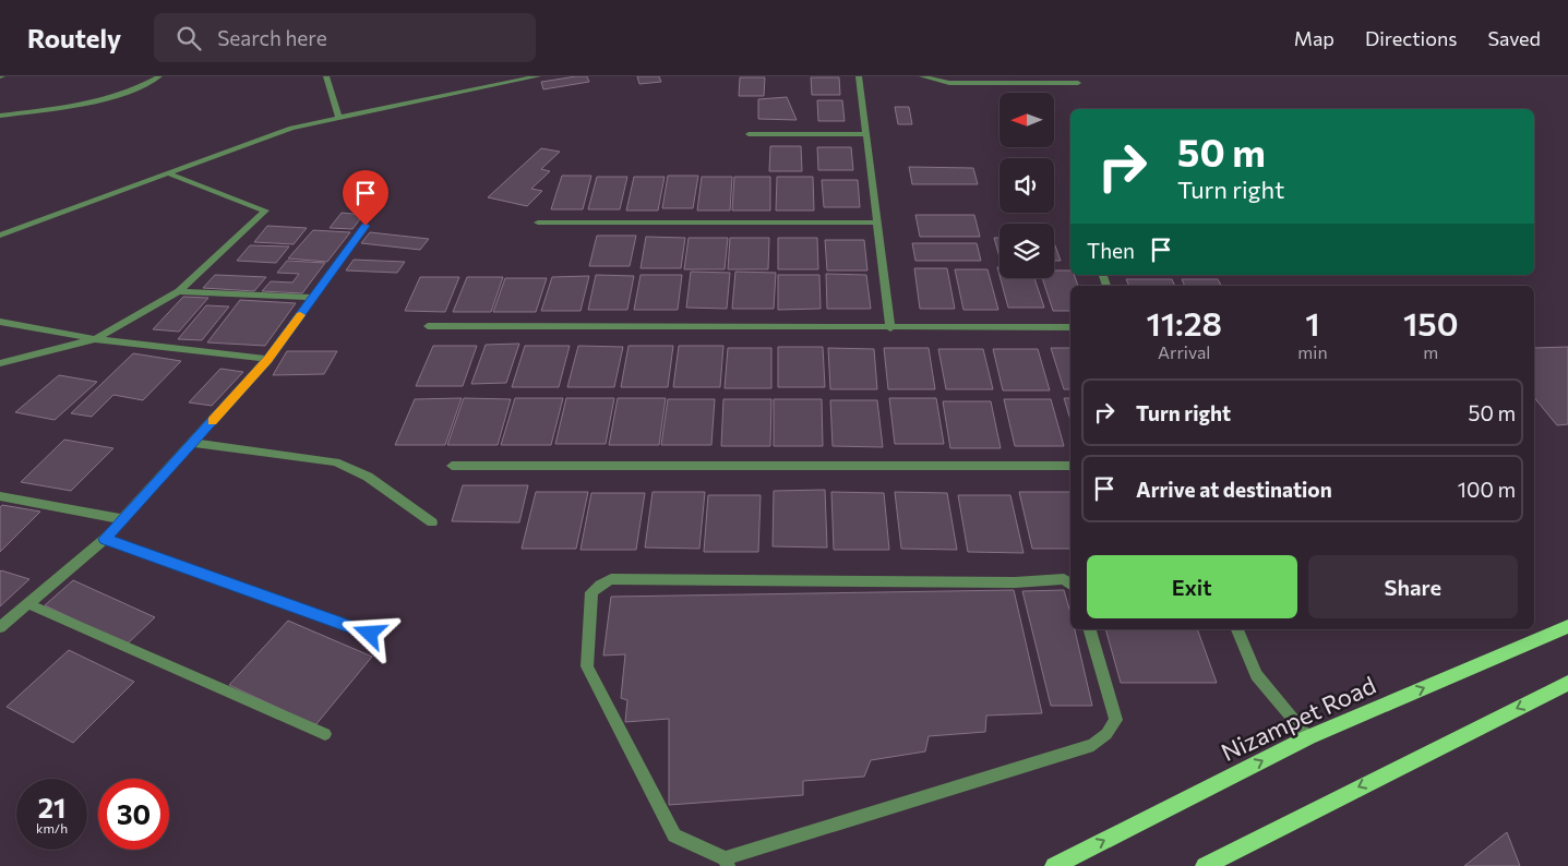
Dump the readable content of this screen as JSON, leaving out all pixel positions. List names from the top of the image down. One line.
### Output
{"streets":{"main road":["Nizampet Road"]},"north":"left","page":{"header":"Routely","search":"Search here","nav":["Map","Directions","Saved"],"turn":["50 m","Turn right"],"then":"Then","eta":["11:28","Arrival","1","min","150","m"],"list":[{"name":"Turn right","value":"50 m"},{"name":"Arrive at destination","value":"100 m"}],"buttons":["Exit","Share"],"speed":"21 km/h","limit":"30"}}
